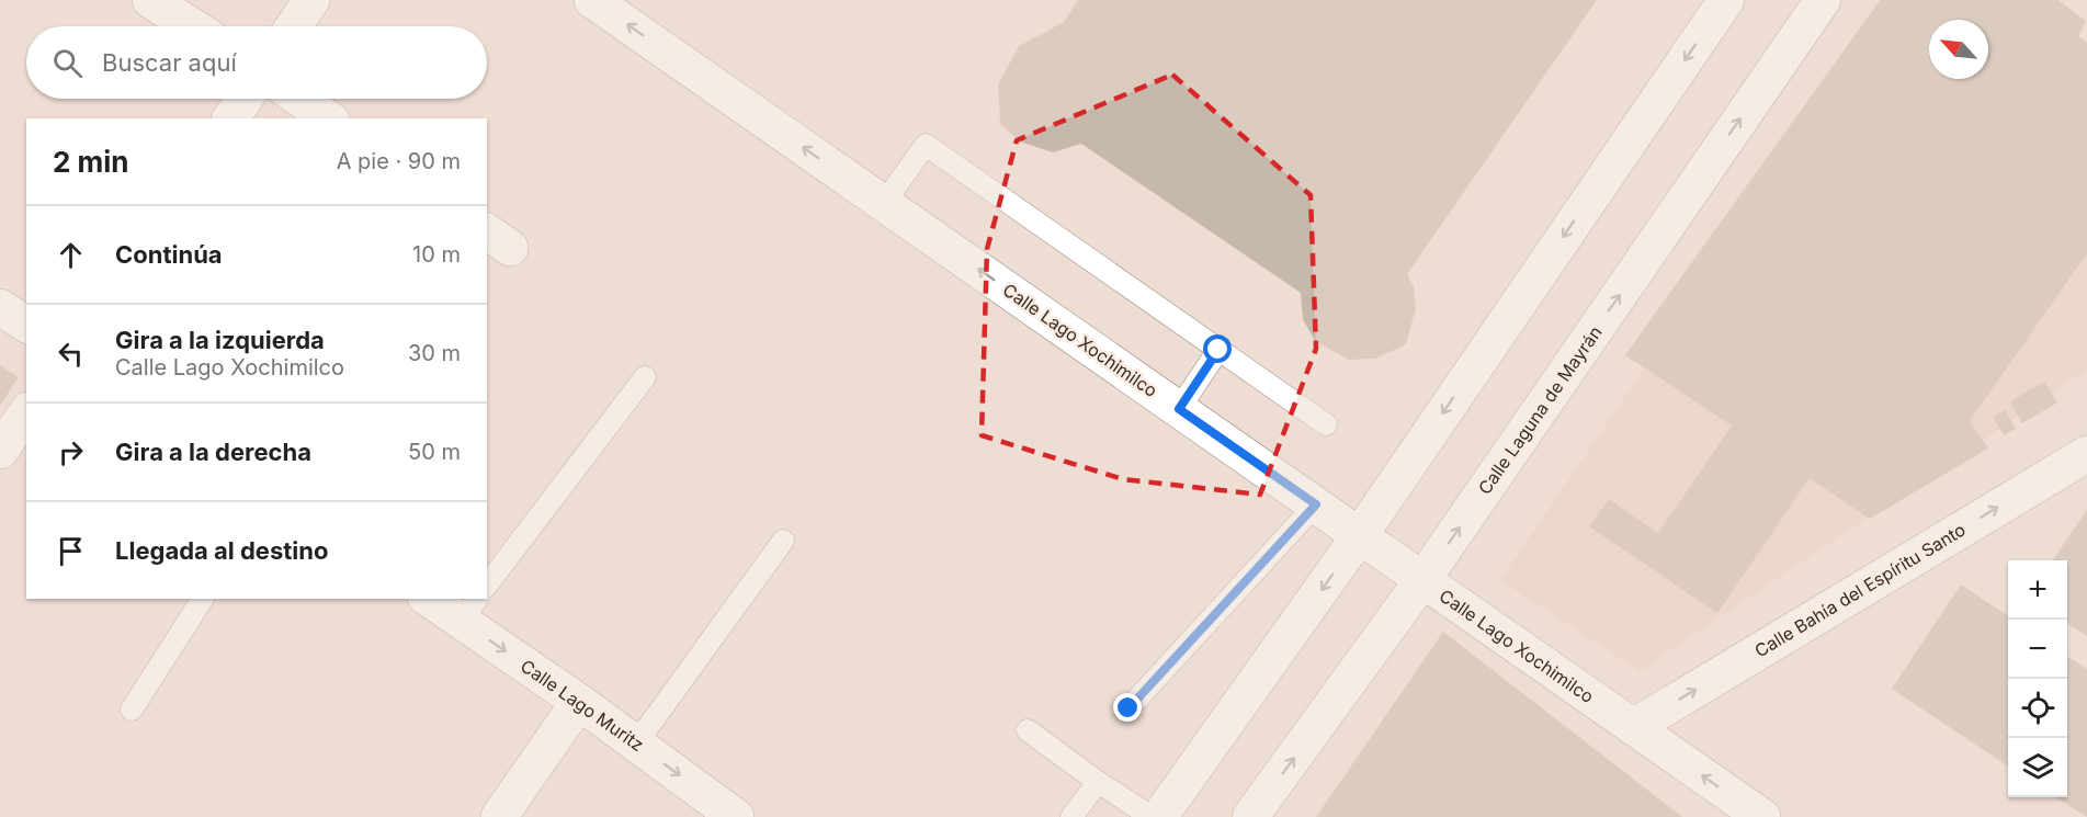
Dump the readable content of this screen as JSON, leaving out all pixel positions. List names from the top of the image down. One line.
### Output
{"streets":{"street":["Calle Lago Xochimilco","Calle Laguna de Mayrán","Calle Bahía del Espíritu Santo","Calle Lago Muritz"]},"crossings":[["Calle Lago Xochimilco","Calle Laguna de Mayrán"],["Calle Lago Xochimilco","Calle Bahía del Espíritu Santo"]],"one_way":["Calle Lago Xochimilco","Calle Bahía del Espíritu Santo","Calle Lago Muritz"],"north":"top left","page":{"search":"Buscar aquí","heading":["2 min","A pie · 90 m"],"list":[["Continúa","10 m"],["Gira a la izquierda","Calle Lago Xochimilco","30 m"],["Gira a la derecha","50 m"],"Llegada al destino"],"map_buttons":["+","−"]}}
